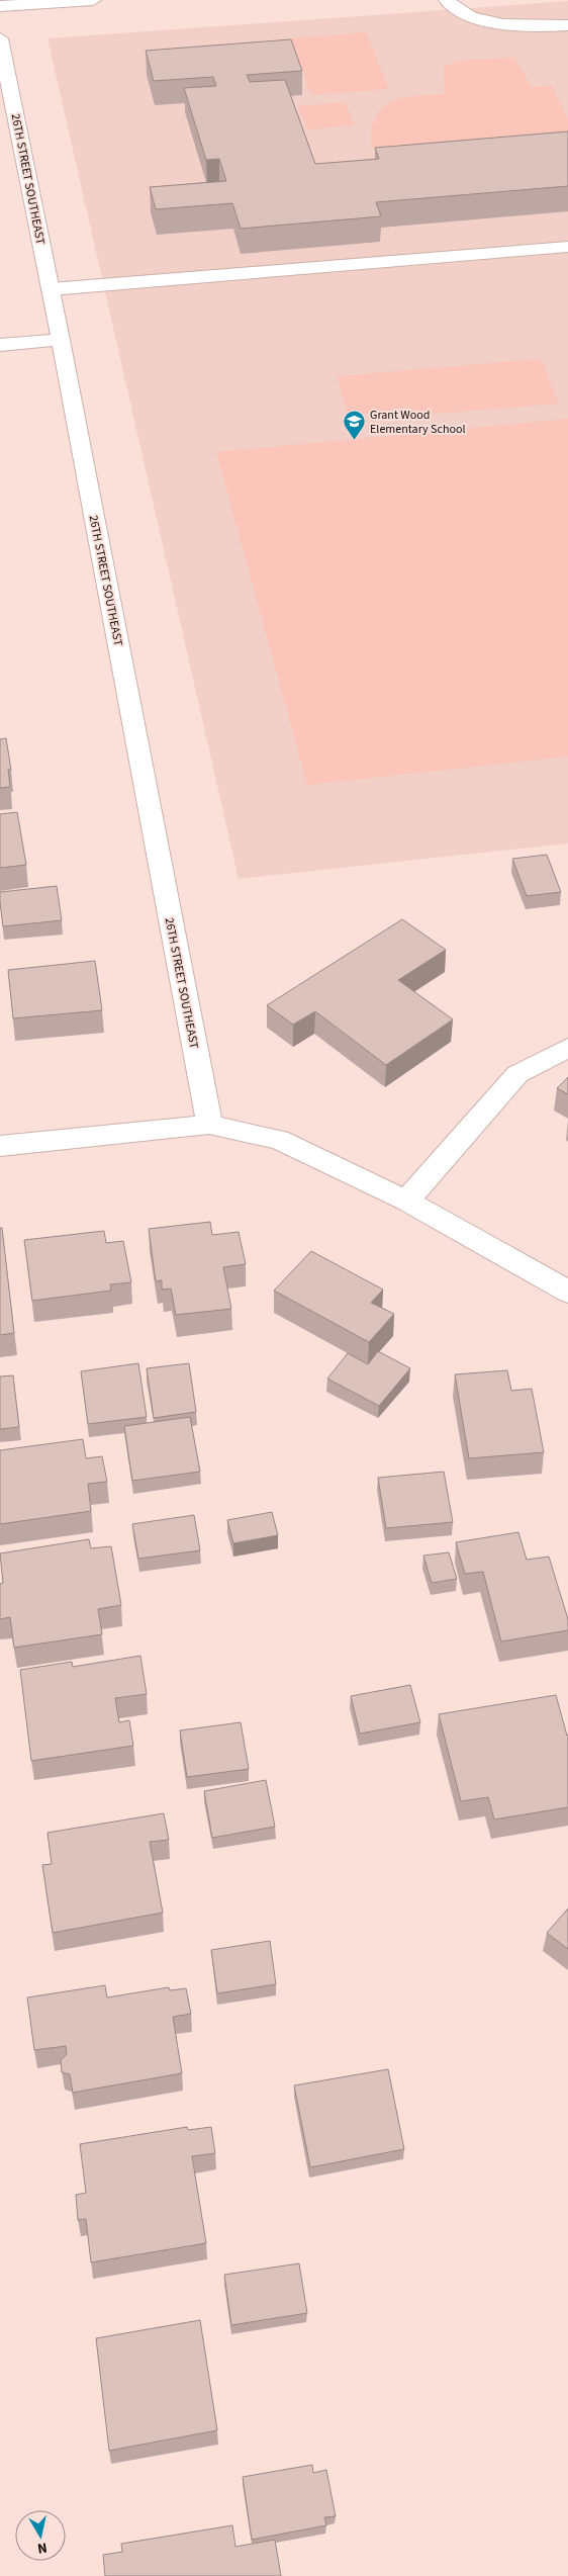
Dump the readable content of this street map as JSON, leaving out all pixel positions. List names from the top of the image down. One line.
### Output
{"streets":{"street":["26TH STREET SOUTHEAST"]},"places":{"school or university":["Grant Wood Elementary School"]},"north":"bottom"}
